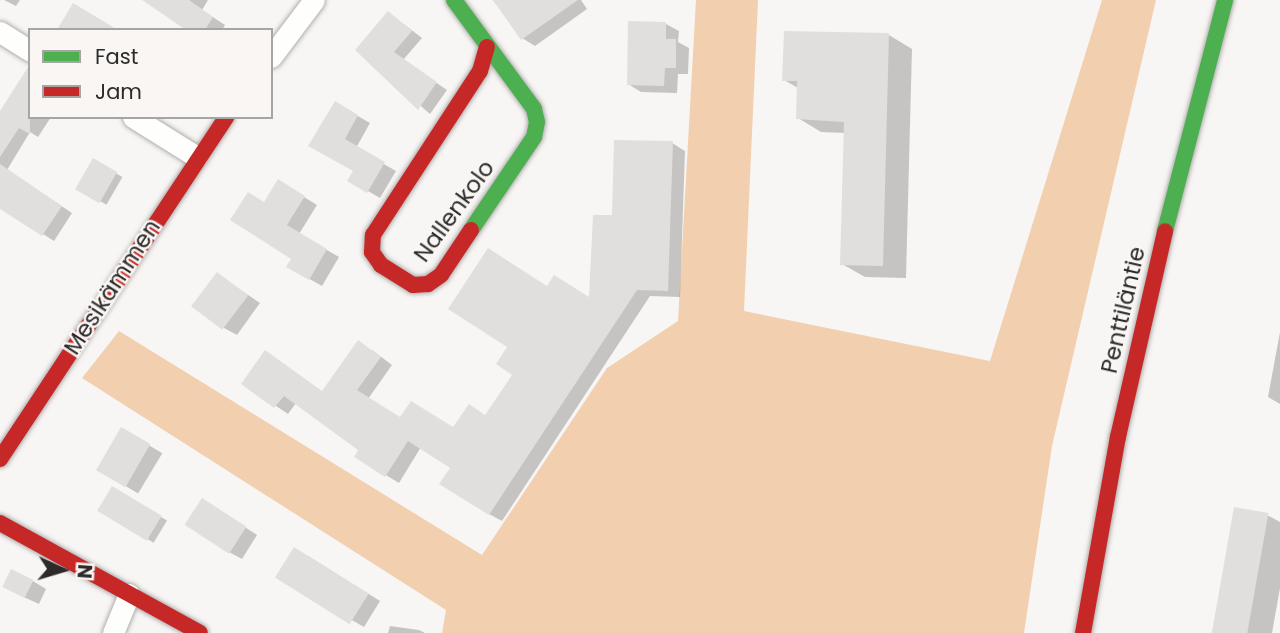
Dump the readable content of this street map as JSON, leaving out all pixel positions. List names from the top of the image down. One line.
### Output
{"streets":{"street":["Nallenkolo","Mesikämmen","Penttiläntie"]},"legend":["Fast","Jam"],"north":"right"}
